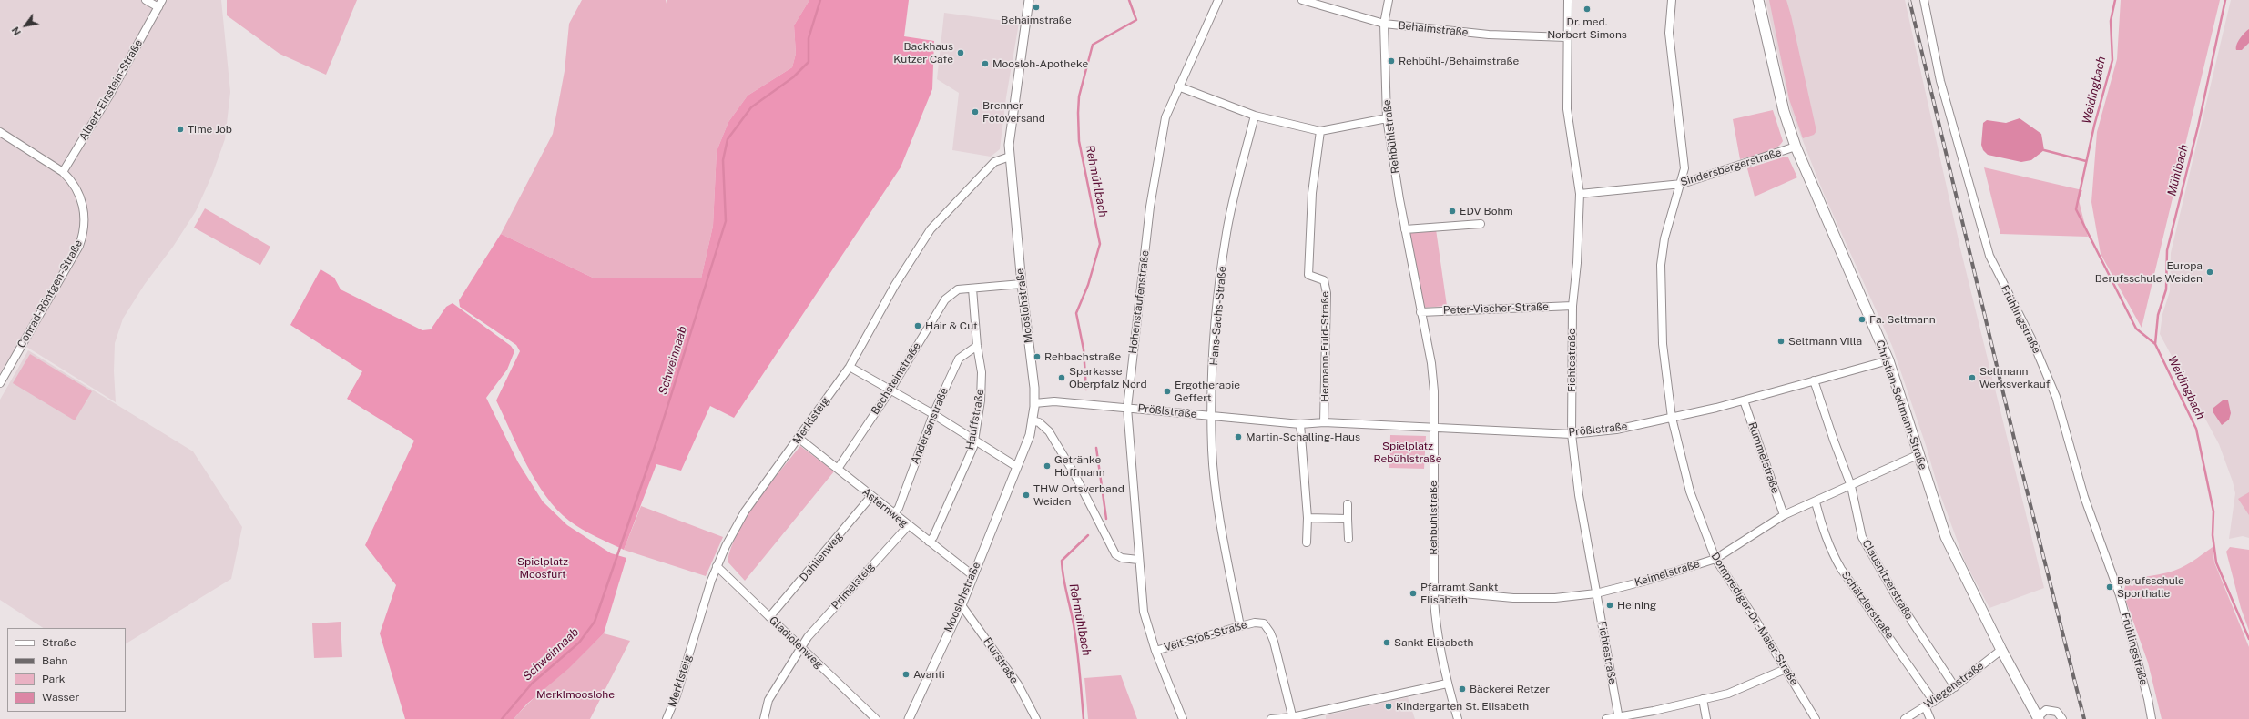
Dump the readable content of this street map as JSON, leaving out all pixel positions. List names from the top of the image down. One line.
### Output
{"streets":{"main road":["Christian-Seltmann-Straße"],"street":["Behaimstraße","Albert-Einstein-Straße","Rehbühlstraße","Sindersbergerstraße","Conrad-Röntgen-Straße","Hohenstaufenstraße","Mooslohstraße","Peter-Vischer-Straße","Hans-Sachs-Straße","Frühlingstraße","Hermann-Fuld-Straße","Fichtestraße","Bechsteinstraße","Prößlstraße","Hauffstraße","Merklsteig","Andersenstraße","Rummelstraße","Asternweg","Dahlienweg","Keimelstraße","Clausnitzerstraße","Primelsteig","Schätzlerstraße","Domprediger-Dr.-Maier-Straße","Veit-Stoß-Straße","Gladiolenweg","Flurstraße","Wiegenstraße"]},"crossings":[["Behaimstraße","Rehbühlstraße"],["Behaimstraße","Fichtestraße"],["Albert-Einstein-Straße","Conrad-Röntgen-Straße"],["Rehbühlstraße","Peter-Vischer-Straße"],["Rehbühlstraße","Prößlstraße"],["Rehbühlstraße","Keimelstraße"],["Sindersbergerstraße","Fichtestraße"],["Sindersbergerstraße","Christian-Seltmann-Straße"],["Sindersbergerstraße","Domprediger-Dr.-Maier-Straße"],["Hohenstaufenstraße","Prößlstraße"],["Hohenstaufenstraße","Veit-Stoß-Straße"],["Mooslohstraße","Bechsteinstraße"],["Mooslohstraße","Prößlstraße"],["Mooslohstraße","Merklsteig"],["Mooslohstraße","Asternweg"],["Mooslohstraße","Flurstraße"],["Peter-Vischer-Straße","Fichtestraße"],["Hans-Sachs-Straße","Prößlstraße"],["Hans-Sachs-Straße","Veit-Stoß-Straße"],["Hermann-Fuld-Straße","Prößlstraße"],["Fichtestraße","Prößlstraße"],["Fichtestraße","Keimelstraße"],["Bechsteinstraße","Hauffstraße"],["Bechsteinstraße","Asternweg"],["Christian-Seltmann-Straße","Prößlstraße"],["Christian-Seltmann-Straße","Keimelstraße"],["Christian-Seltmann-Straße","Wiegenstraße"],["Prößlstraße","Rummelstraße"],["Prößlstraße","Clausnitzerstraße"],["Prößlstraße","Domprediger-Dr.-Maier-Straße"],["Hauffstraße","Andersenstraße"],["Hauffstraße","Asternweg"],["Merklsteig","Asternweg"],["Merklsteig","Gladiolenweg"],["Andersenstraße","Asternweg"],["Rummelstraße","Keimelstraße"],["Asternweg","Dahlienweg"],["Asternweg","Primelsteig"],["Dahlienweg","Gladiolenweg"],["Keimelstraße","Clausnitzerstraße"],["Keimelstraße","Schätzlerstraße"],["Keimelstraße","Domprediger-Dr.-Maier-Straße"],["Clausnitzerstraße","Wiegenstraße"],["Primelsteig","Gladiolenweg"],["Schätzlerstraße","Wiegenstraße"]],"water":["Weidingbach","Mühlbach","Rehmühlbach","Schweinnaab"],"parks":["Spielplatz Rebühlstraße","Spielplatz Moosfurt","Merklmooslohe"],"places":["Behaimstraße","Dr. med. Norbert Simons","Backhaus Kutzer Cafe","Rehbühl-/Behaimstraße","Moosloh-Apotheke","Brenner Fotoversand","Time Job","EDV Böhm","Europa Berufsschule Weiden","Fa. Seltmann","Hair & Cut","Seltmann Villa","Rehbachstraße","Sparkasse Oberpfalz Nord","Seltmann Werksverkauf","Ergotherapie Geffert","Martin-Schalling-Haus","Getränke Hoffmann","THW Ortsverband Weiden","Berufsschule Sporthalle","Pfarramt Sankt Elisabeth","Heining","Sankt Elisabeth","Avanti","Bäckerei Retzer","Kindergarten St. Elisabeth"],"legend":["Straße","Bahn","Park","Wasser"],"north":"bottom left"}
